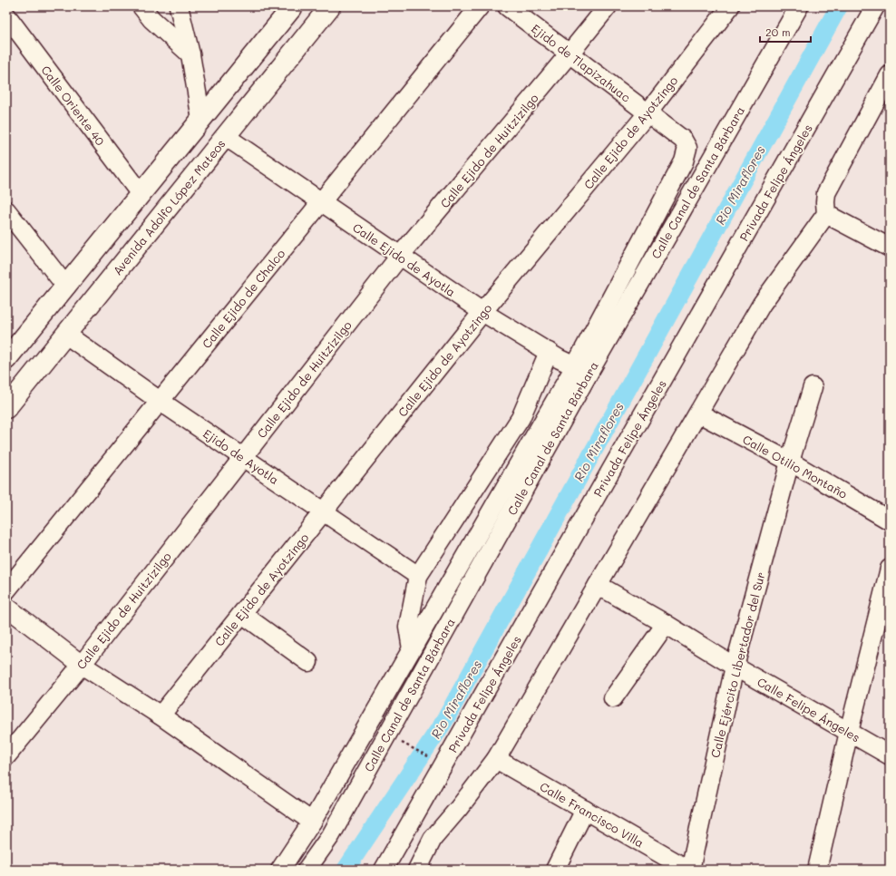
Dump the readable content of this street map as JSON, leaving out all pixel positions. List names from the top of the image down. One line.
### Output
{"streets":{"main road":["Avenida Adolfo López Mateos"],"street":["Ejido de Tlapizahuac","Calle Oriente 40","Calle Ejido de Ayotzingo","Calle Ejido de Huitzizilgo","Calle Canal de Santa Bárbara","Privada Felipe Ángeles","Calle Ejido de Ayotla","Calle Ejido de Chalco","Ejido de Ayotla","Calle Otilio Montaño","Calle Ejército Libertador del Sur","Calle Felipe Ángeles","Calle Francisco Villa"]},"crossings":[["Ejido de Tlapizahuac","Calle Ejido de Ayotzingo"],["Ejido de Tlapizahuac","Calle Ejido de Huitzizilgo"],["Ejido de Tlapizahuac","Calle Canal de Santa Bárbara"],["Ejido de Tlapizahuac","Calle Ejido de Ayotla"],["Calle Ejido de Ayotzingo","Calle Ejido de Ayotla"],["Calle Ejido de Ayotzingo","Ejido de Ayotla"],["Calle Ejido de Huitzizilgo","Calle Ejido de Ayotla"],["Calle Ejido de Huitzizilgo","Ejido de Ayotla"],["Calle Canal de Santa Bárbara","Calle Ejido de Ayotla"],["Avenida Adolfo López Mateos","Calle Ejido de Ayotla"],["Avenida Adolfo López Mateos","Ejido de Ayotla"],["Calle Ejido de Ayotla","Calle Ejido de Chalco"],["Calle Ejido de Chalco","Ejido de Ayotla"],["Calle Otilio Montaño","Calle Ejército Libertador del Sur"],["Calle Ejército Libertador del Sur","Calle Felipe Ángeles"],["Calle Ejército Libertador del Sur","Calle Francisco Villa"]],"water":["Rio Miraflores"],"scale_bar":"20 m"}
